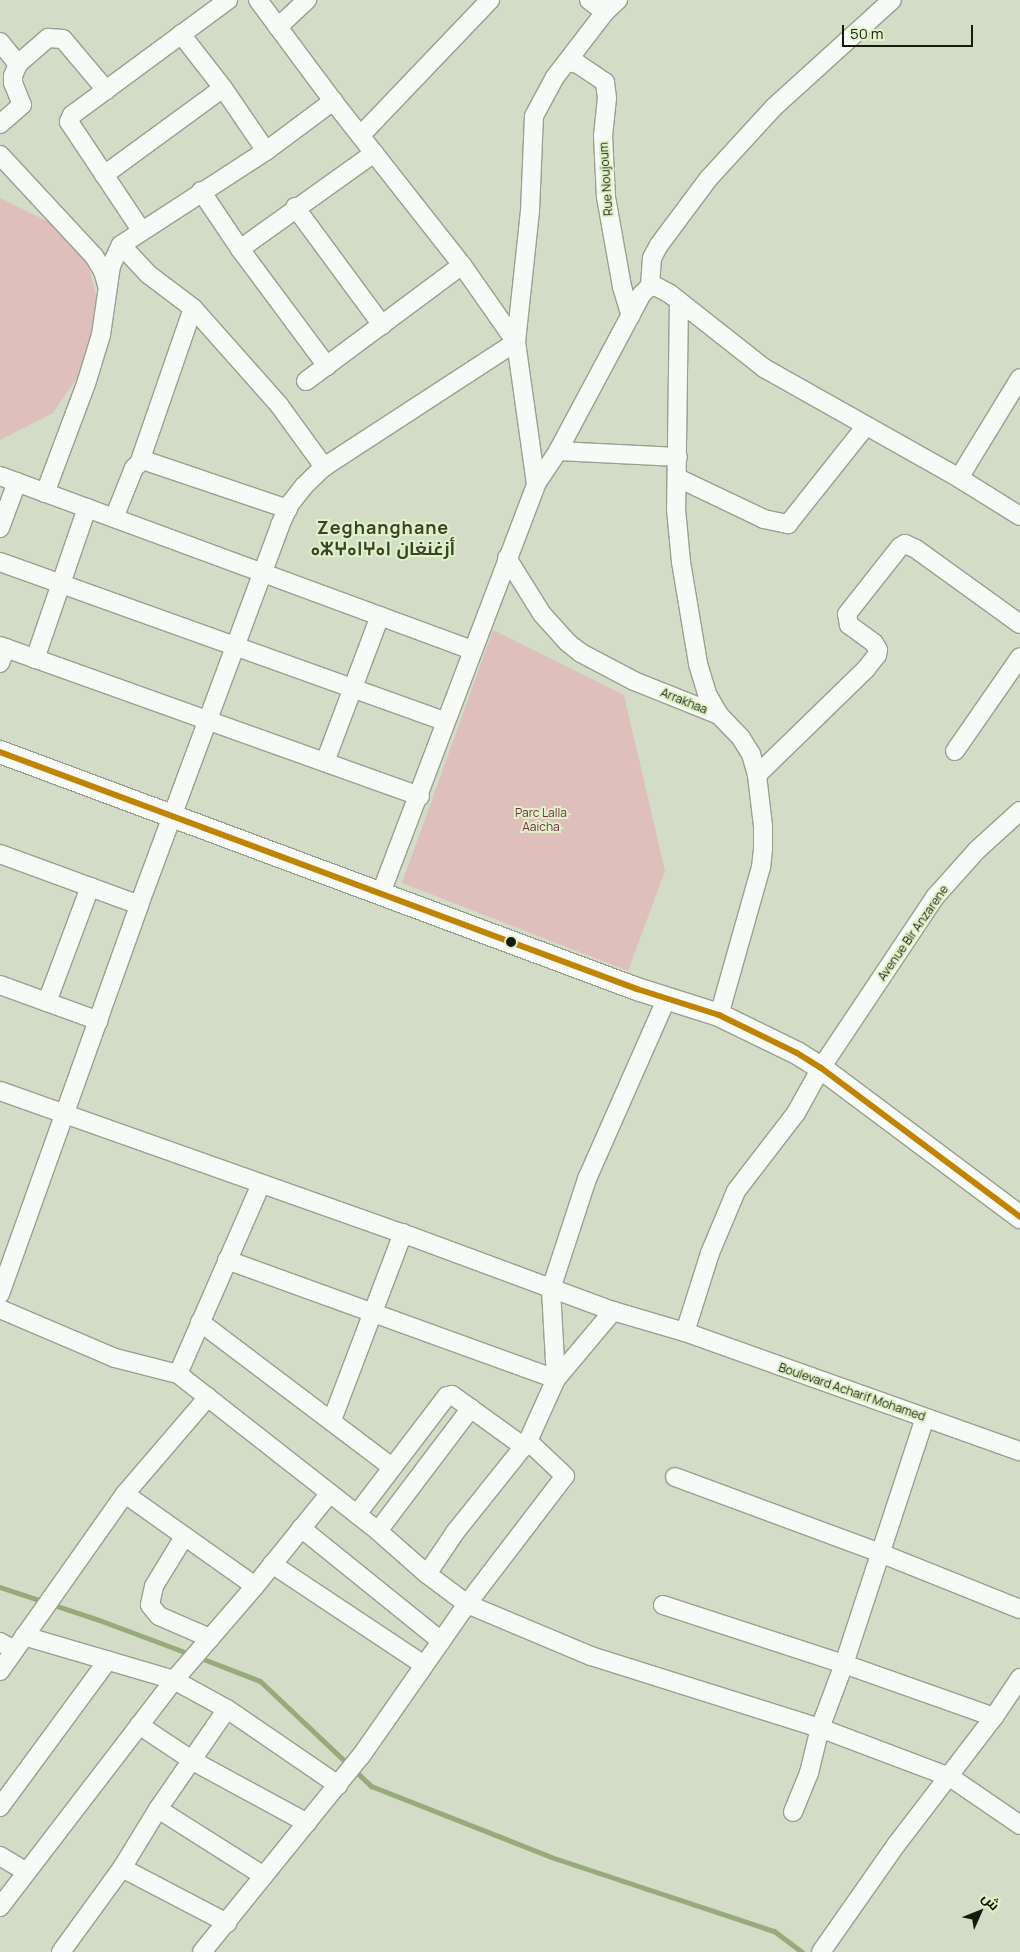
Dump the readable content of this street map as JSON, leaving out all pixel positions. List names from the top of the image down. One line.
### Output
{"streets":{"street":["Rue Noujoum","Arrakhaa","Avenue Bir Anzarene","Boulevard Acharif Mohamed"]},"crossings":[["Avenue Bir Anzarene","Boulevard Acharif Mohamed"]],"districts":["Zeghanghane ⴰⵣⵖⴰⵏⵖⴰⵏ أزغنغان"],"parks":["Parc Lalla Aaicha"],"scale_bar":"50 m","north":"top right"}
